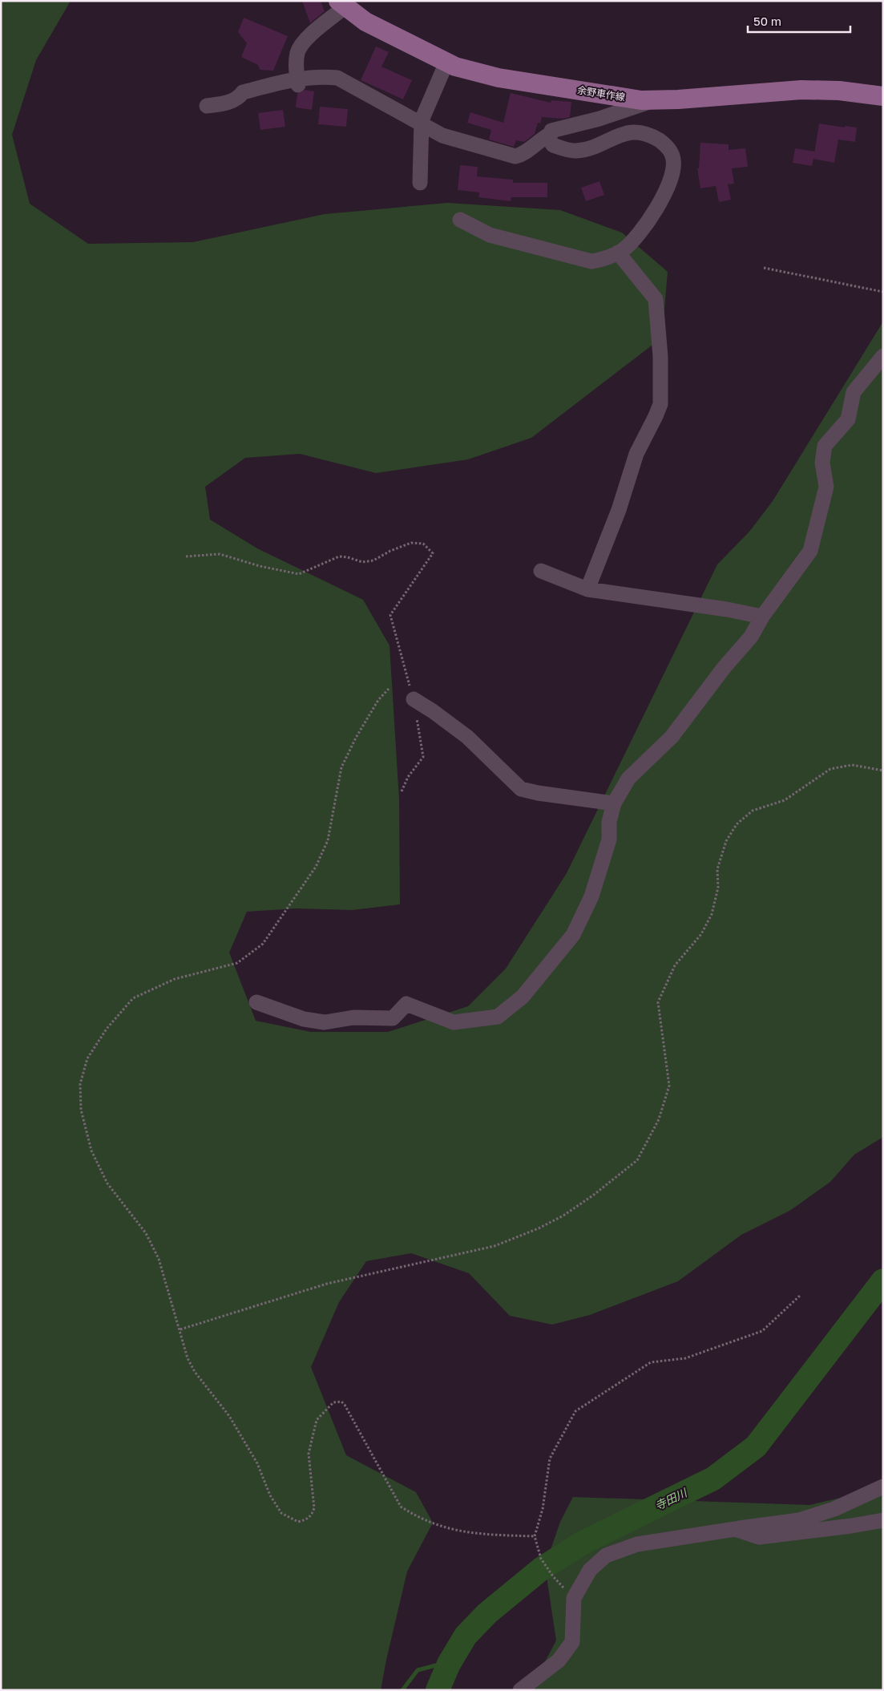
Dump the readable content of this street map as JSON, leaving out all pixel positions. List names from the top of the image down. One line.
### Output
{"streets":{"main road":["余野車作線"]},"water":["寺田川"],"scale_bar":"50 m"}
